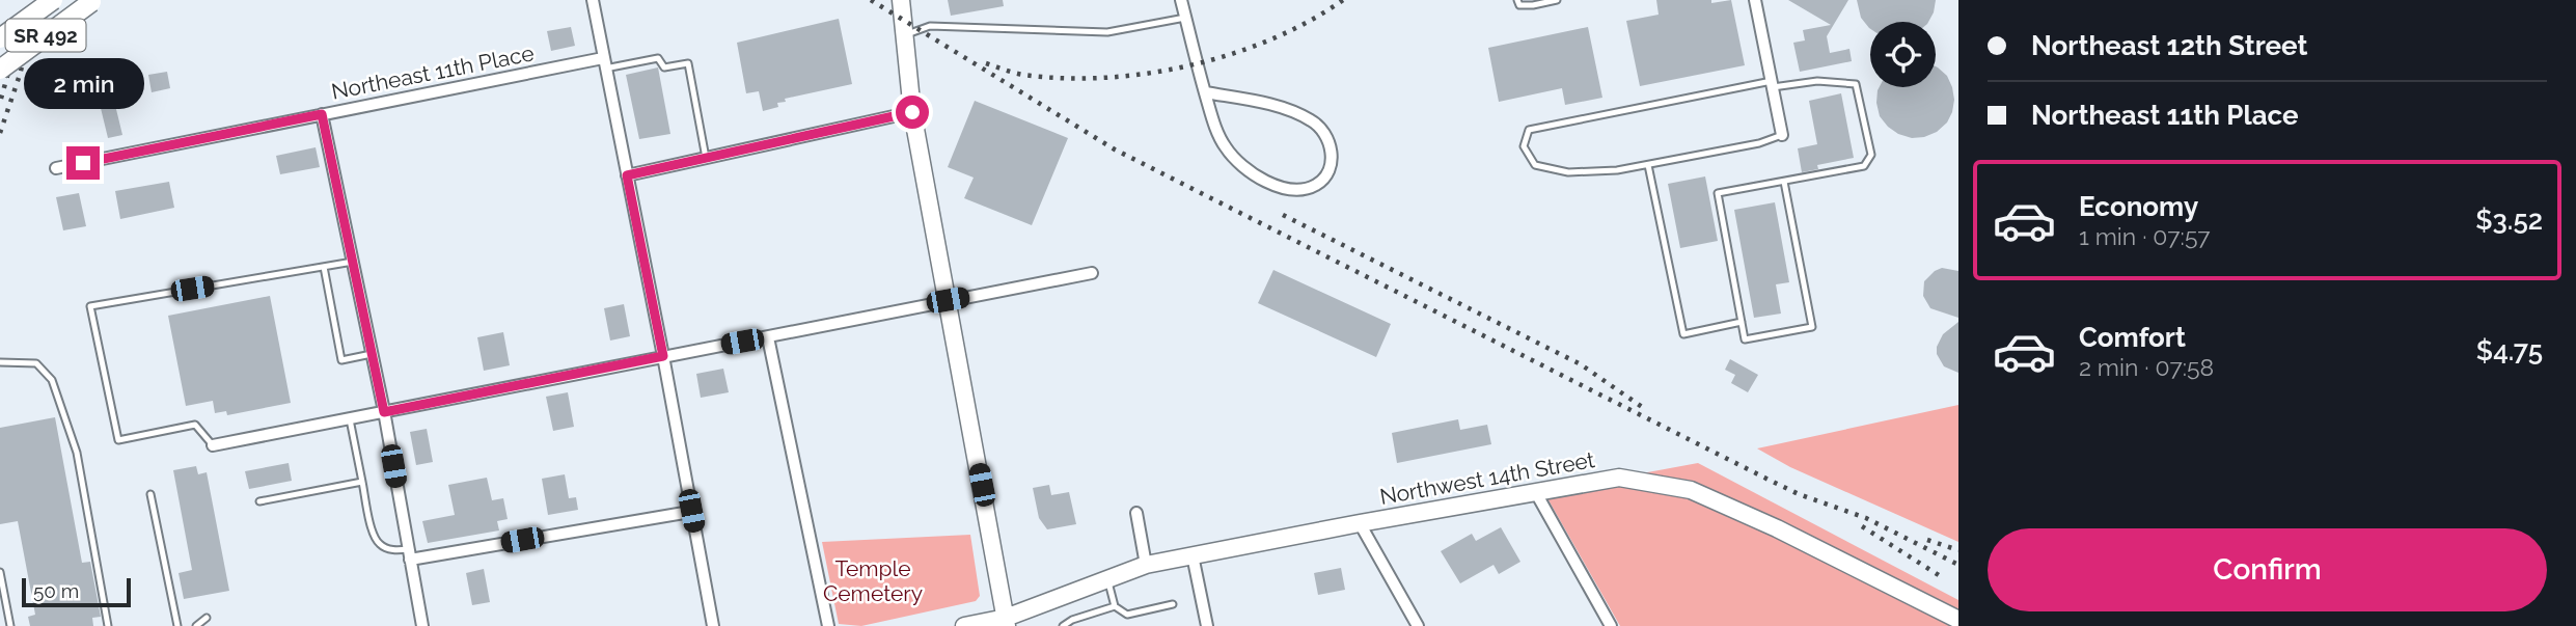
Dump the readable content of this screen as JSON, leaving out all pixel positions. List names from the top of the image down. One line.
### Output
{"streets":{"main road":["SR 492"],"street":["Northeast 11th Place","Northwest 14th Street"]},"parks":["Temple Cemetery"],"scale_bar":"50 m","page":{"banner":["Northeast 12th Street","Northeast 11th Place"],"bubble":"2 min","list":[{"name":"Economy","note":"1 min · 07:57","value":"$3.52"},{"name":"Comfort","note":"2 min · 07:58","value":"$4.75"}],"buttons":"Confirm","scale":"50 m"}}
